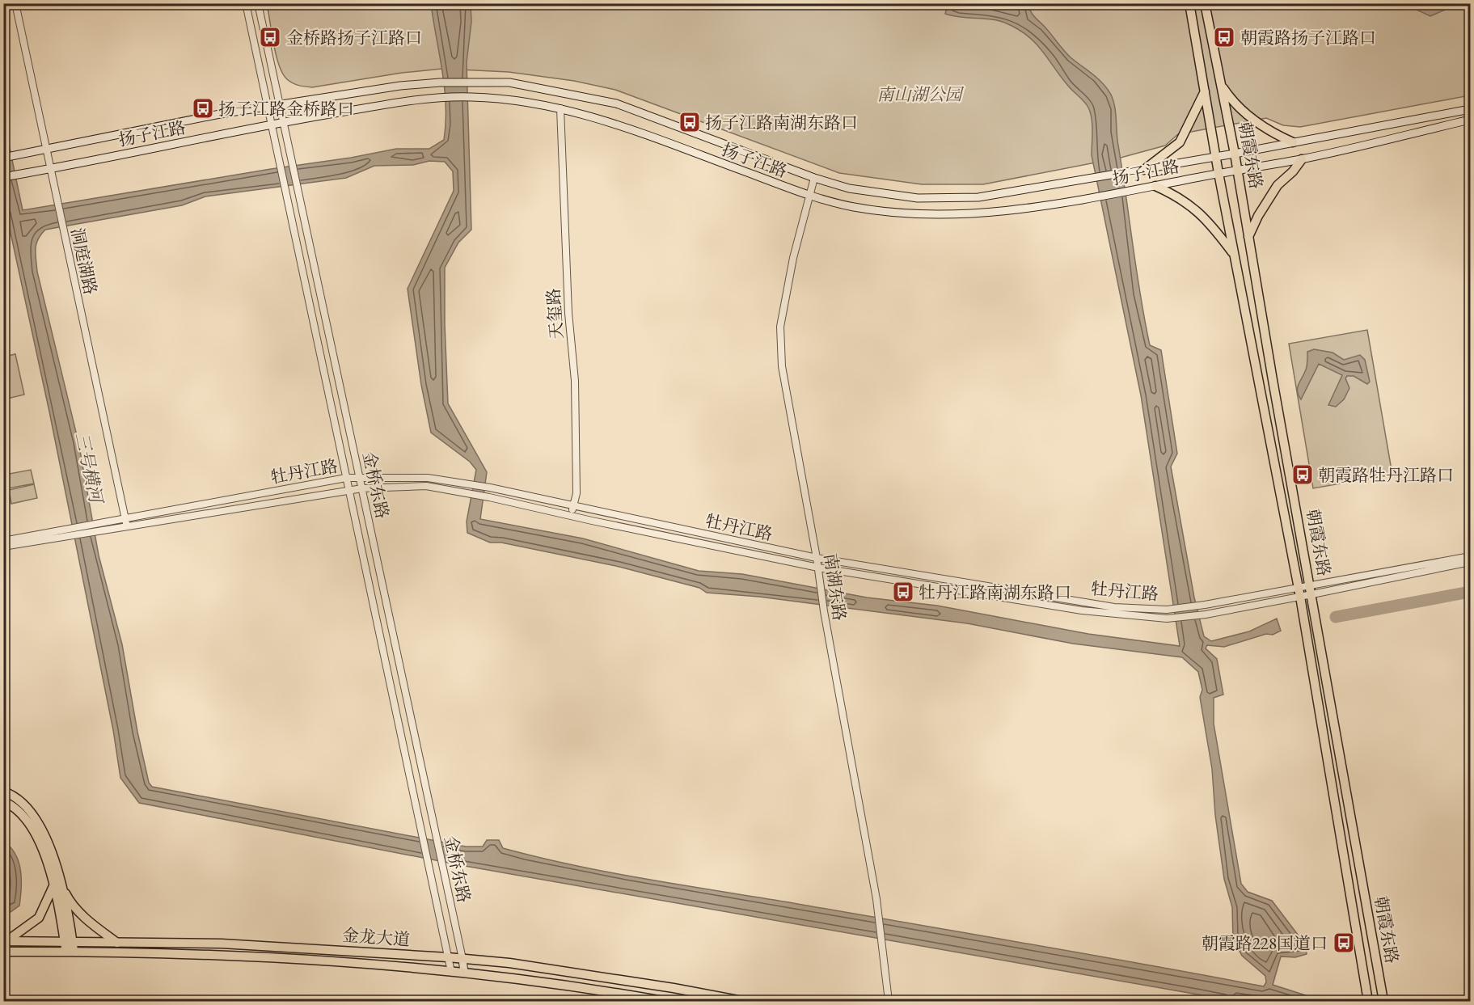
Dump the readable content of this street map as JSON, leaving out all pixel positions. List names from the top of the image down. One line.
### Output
{"streets":{"main road":["扬子江路","朝霞东路","金桥东路","金龙大道"],"street":["洞庭湖路","天玺路","牡丹江路","南湖东路"]},"crossings":[["扬子江路","朝霞东路"],["扬子江路","洞庭湖路"],["扬子江路","天玺路"],["扬子江路","金桥东路"],["扬子江路","南湖东路"],["朝霞东路","牡丹江路"],["洞庭湖路","牡丹江路"],["天玺路","牡丹江路"],["牡丹江路","金桥东路"],["牡丹江路","南湖东路"],["金桥东路","金龙大道"]],"water":["三号横河"],"parks":["南山湖公园"],"places":{"bus stop":["金桥路扬子江路口","朝霞路扬子江路口","扬子江路金桥路口","扬子江路南湖东路口","朝霞路牡丹江路口","牡丹江路南湖东路口","朝霞路228国道口"]}}
